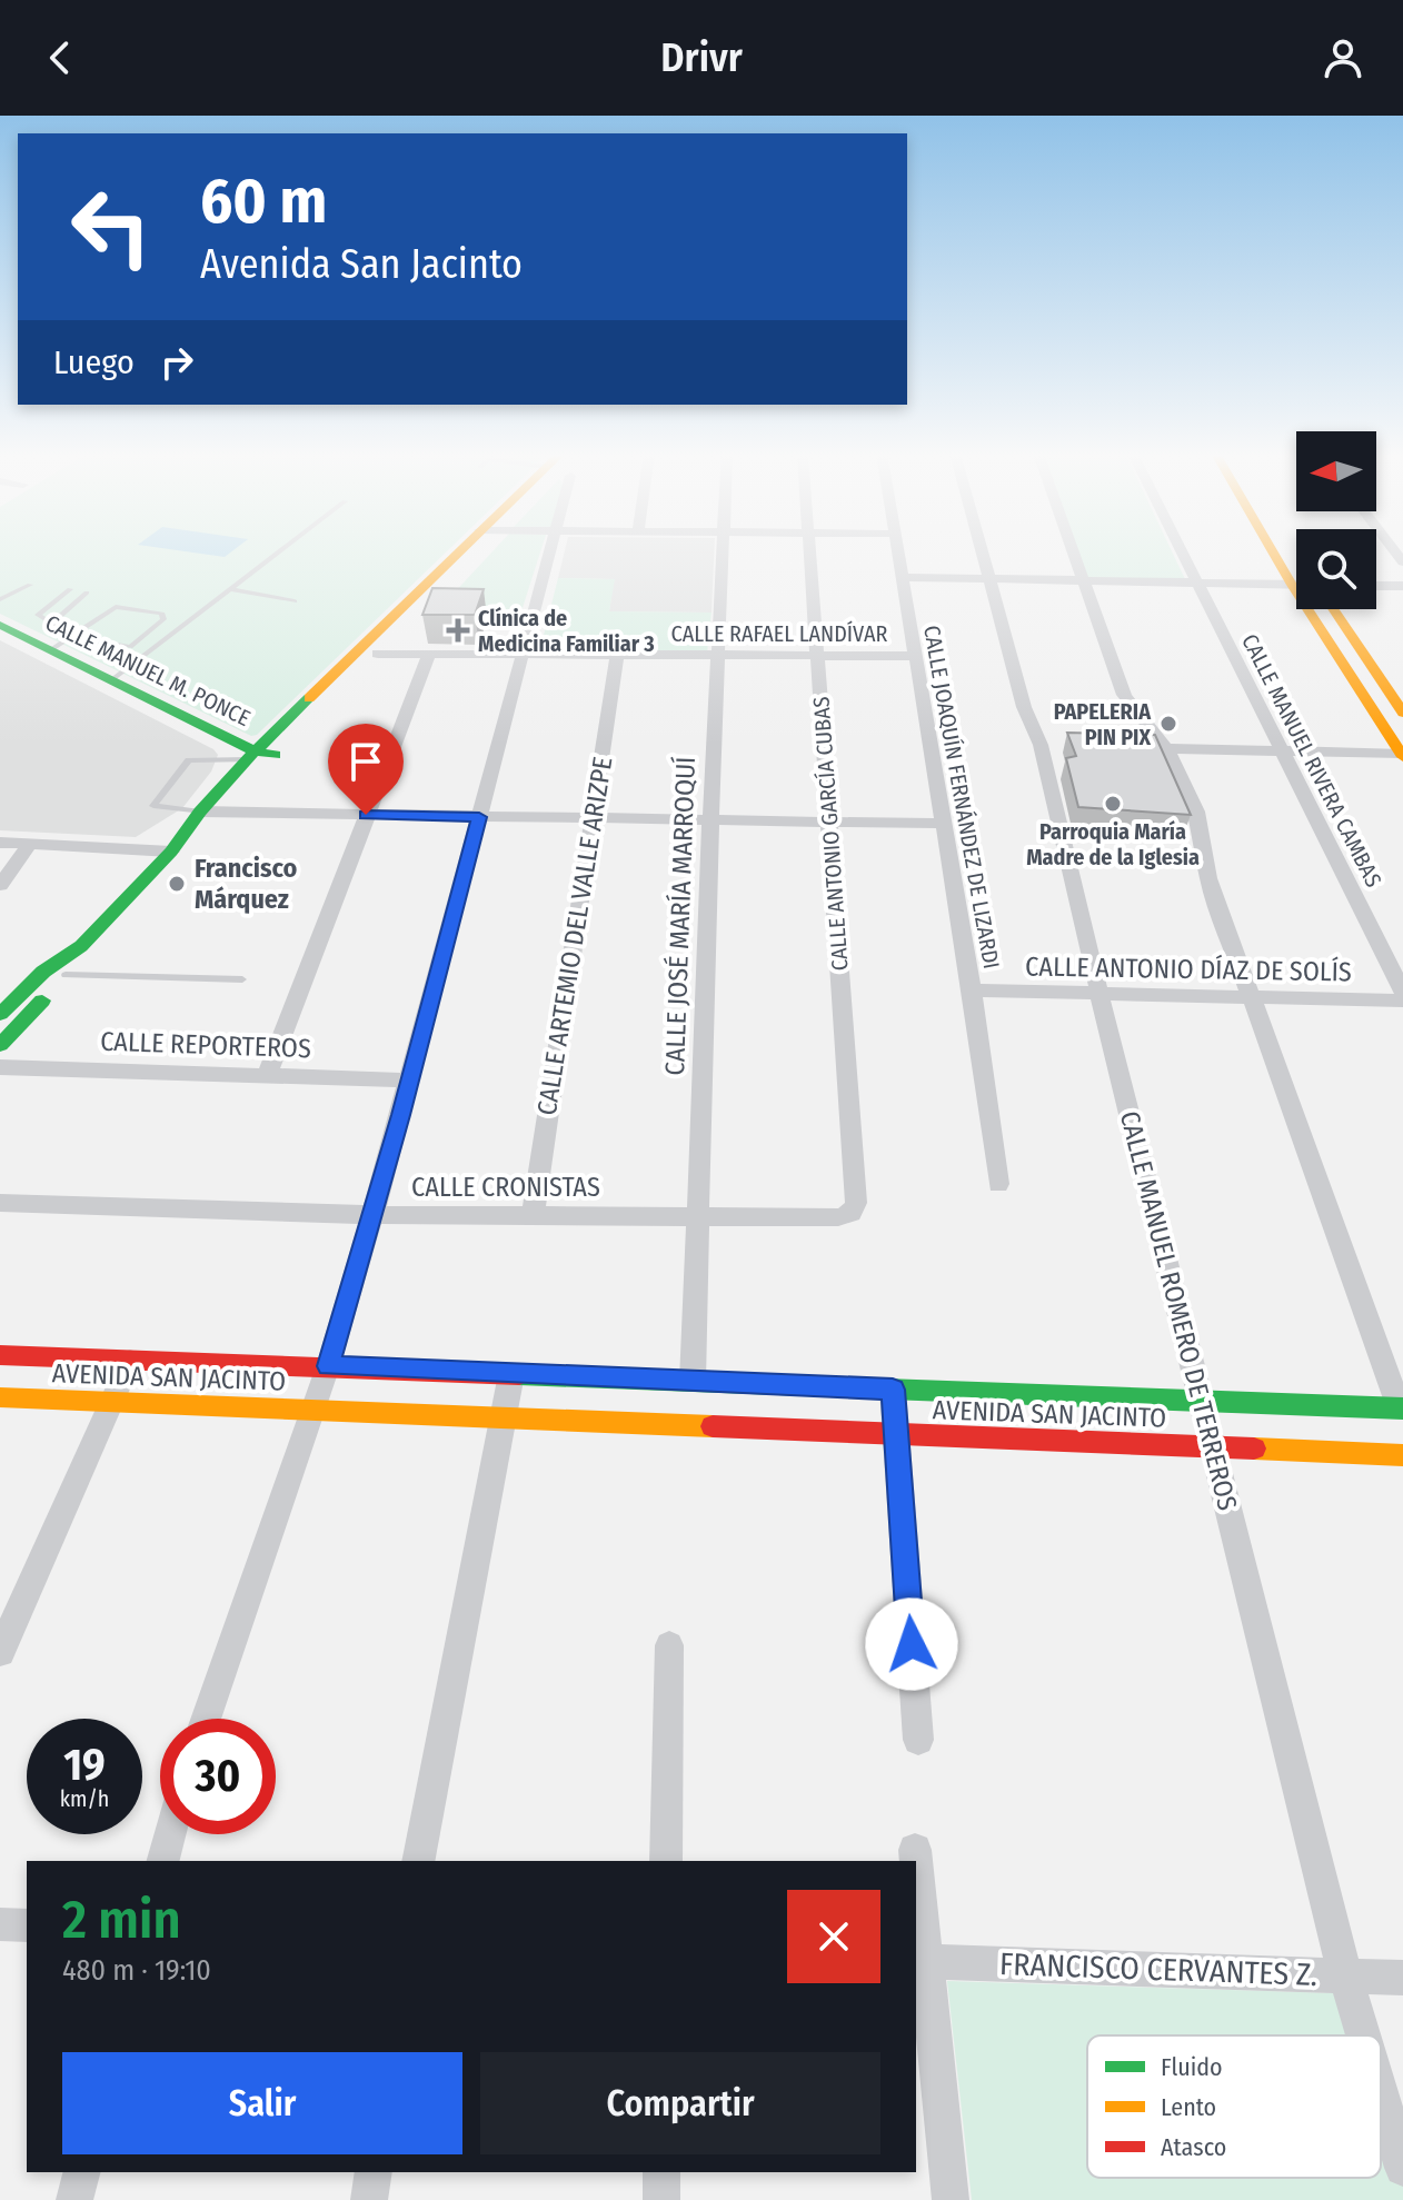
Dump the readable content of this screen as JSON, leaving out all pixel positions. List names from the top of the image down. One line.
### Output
{"streets":{"street":["CALLE RAFAEL LANDÍVAR","CALLE MANUEL M. PONCE","CALLE MANUEL RIVERA CAMBAS","CALLE JOAQUÍN FERNÁNDEZ DE LIZARDI","CALLE ANTONIO GARCÍA CUBAS","CALLE JOSÉ MARÍA MARROQUÍ","CALLE ARTEMIO DEL VALLE ARIZPE","CALLE ANTONIO DÍAZ DE SOLÍS","CALLE REPORTEROS","CALLE CRONISTAS","CALLE MANUEL ROMERO DE TERREROS","AVENIDA SAN JACINTO","FRANCISCO CERVANTES Z."]},"crossings":[["CALLE RAFAEL LANDÍVAR","CALLE JOAQUÍN FERNÁNDEZ DE LIZARDI"],["CALLE RAFAEL LANDÍVAR","CALLE ANTONIO GARCÍA CUBAS"],["CALLE RAFAEL LANDÍVAR","CALLE JOSÉ MARÍA MARROQUÍ"],["CALLE RAFAEL LANDÍVAR","CALLE ARTEMIO DEL VALLE ARIZPE"],["CALLE JOAQUÍN FERNÁNDEZ DE LIZARDI","CALLE ANTONIO DÍAZ DE SOLÍS"],["CALLE ANTONIO GARCÍA CUBAS","CALLE CRONISTAS"],["CALLE JOSÉ MARÍA MARROQUÍ","CALLE CRONISTAS"],["CALLE JOSÉ MARÍA MARROQUÍ","AVENIDA SAN JACINTO"],["CALLE ARTEMIO DEL VALLE ARIZPE","CALLE CRONISTAS"],["CALLE ANTONIO DÍAZ DE SOLÍS","CALLE MANUEL ROMERO DE TERREROS"],["CALLE MANUEL ROMERO DE TERREROS","AVENIDA SAN JACINTO"],["CALLE MANUEL ROMERO DE TERREROS","FRANCISCO CERVANTES Z."]],"places":{"health":["Clínica de Medicina Familiar 3"],"other":["PAPELERIA PIN PIX","Parroquia María Madre de la Iglesia","Francisco Márquez"]},"legend":["Fluido","Lento","Atasco"],"north":"left","page":{"header":"Drivr","turn":["60 m","Avenida San Jacinto"],"then":"Luego","speed":"19 km/h","limit":"30","heading":["2 min","480 m · 19:10"],"buttons":["Salir","Compartir"]}}
